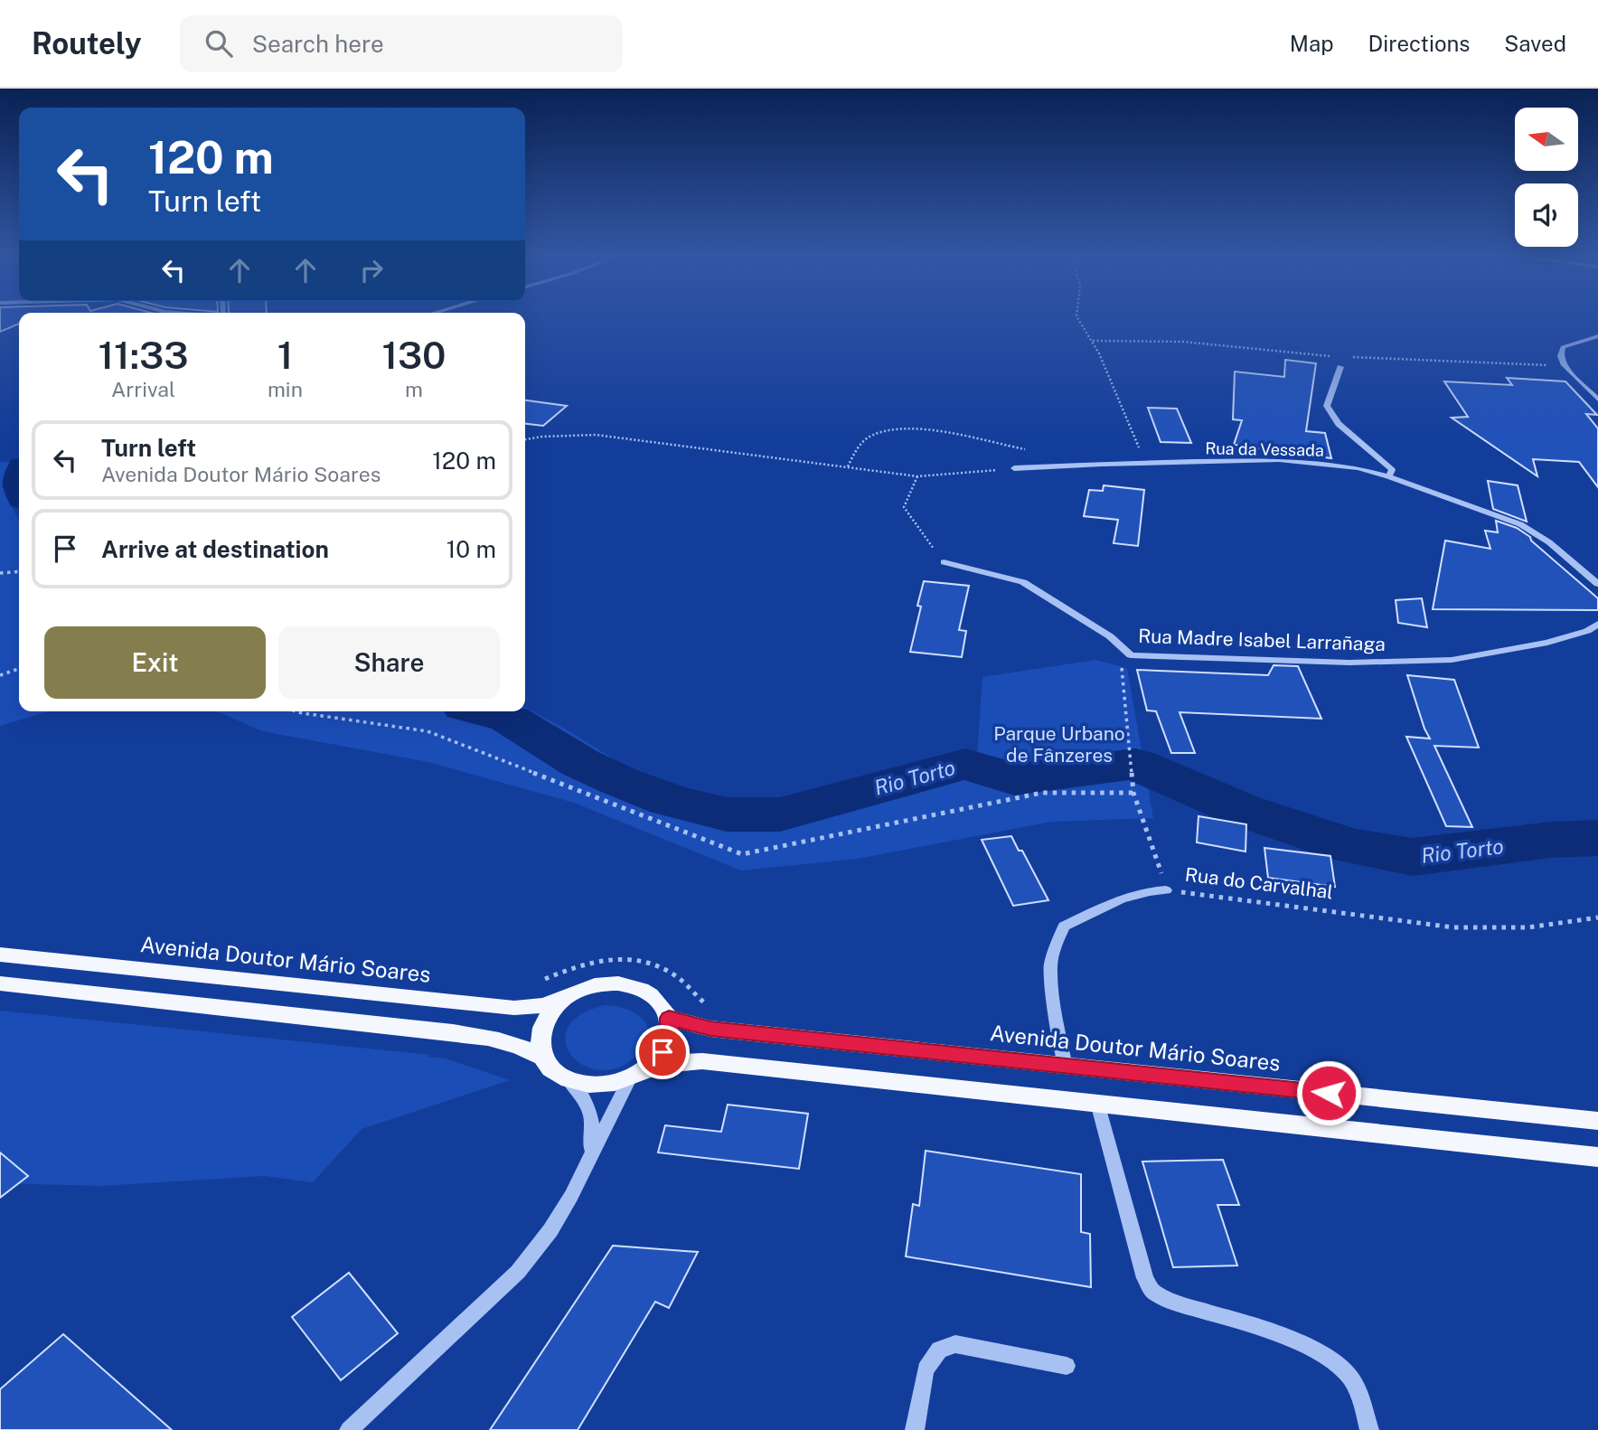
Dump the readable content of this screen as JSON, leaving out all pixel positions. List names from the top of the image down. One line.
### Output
{"streets":{"main road":["Avenida Doutor Mário Soares"],"street":["Rua da Vessada","Rua Madre Isabel Larrañaga","Rua do Carvalhal"]},"crossings":[["Rua do Carvalhal","Avenida Doutor Mário Soares"]],"water":["Rio Torto"],"parks":["Parque Urbano de Fânzeres"],"north":"left","page":{"header":"Routely","search":"Search here","nav":["Map","Directions","Saved"],"turn":["120 m","Turn left"],"eta":["11:33","Arrival","1","min","130","m"],"list":[{"name":"Turn left","note":"Avenida Doutor Mário Soares","value":"120 m"},{"name":"Arrive at destination","value":"10 m"}],"buttons":["Exit","Share"]}}
